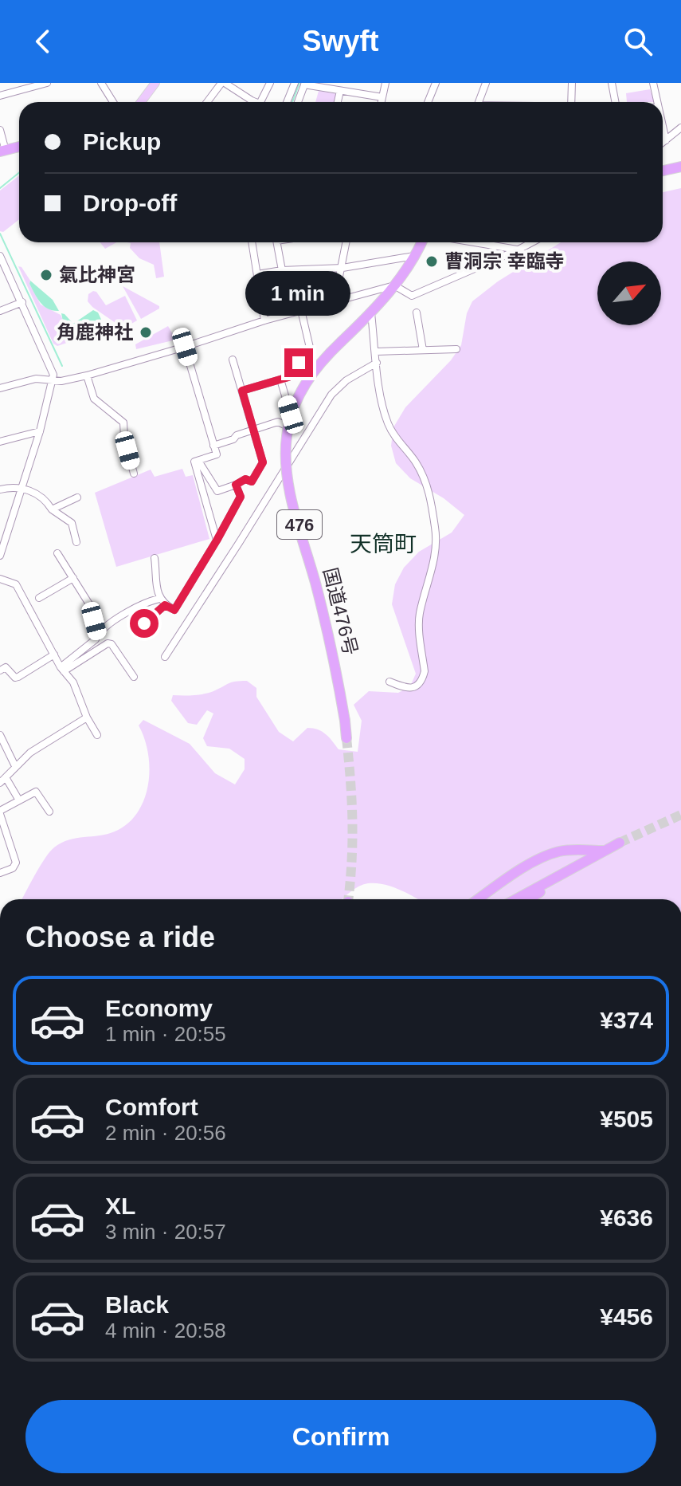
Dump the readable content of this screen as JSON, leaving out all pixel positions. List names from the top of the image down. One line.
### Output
{"streets":{"highway":["476","国道476号"]},"districts":["天筒町"],"places":["曹洞宗 幸臨寺","氣比神宮","角鹿神社"],"north":"top right","page":{"header":"Swyft","banner":["Pickup","Drop-off"],"bubble":"1 min","heading":"Choose a ride","list":[{"name":"Economy","note":"1 min · 20:55","value":"¥374"},{"name":"Comfort","note":"2 min · 20:56","value":"¥505"},{"name":"XL","note":"3 min · 20:57","value":"¥636"},{"name":"Black","note":"4 min · 20:58","value":"¥456"}],"buttons":"Confirm"}}
